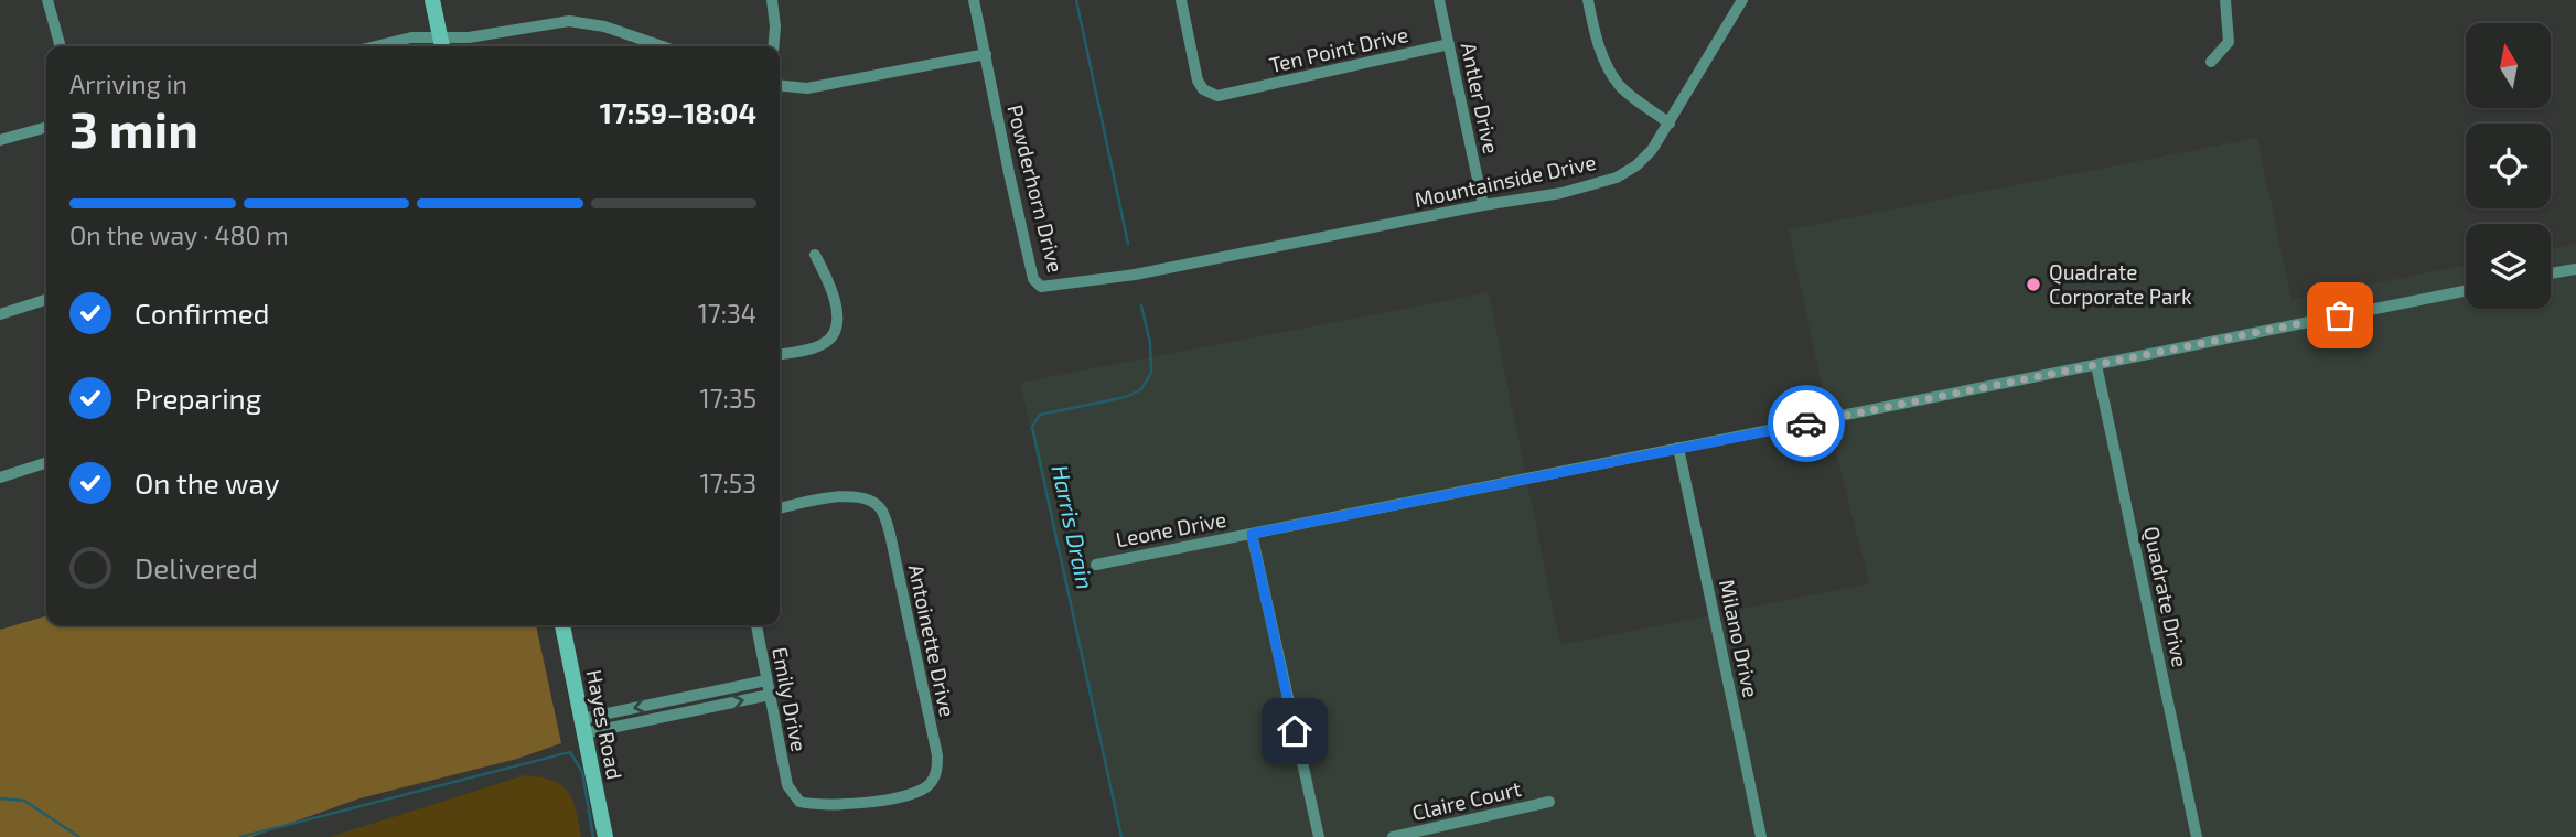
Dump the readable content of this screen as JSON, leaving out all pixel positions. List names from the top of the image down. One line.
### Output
{"streets":{"street":["Ten Point Drive","Antler Drive","Mountainside Drive","Powderhorn Drive","Leone Drive","Quadrate Drive","Milano Drive","Antoinette Drive","Emily Drive","Hayes Road","Claire Court"]},"crossings":[["Ten Point Drive","Antler Drive"],["Antler Drive","Mountainside Drive"],["Mountainside Drive","Powderhorn Drive"],["Leone Drive","Quadrate Drive"],["Leone Drive","Milano Drive"],["Antoinette Drive","Emily Drive"]],"water":["Harris Drain"],"places":["Quadrate Corporate Park"],"north":"top","page":{"heading":["3 min","Arriving in","17:59–18:04"],"bar":"On the way · 480 m","list":[["Confirmed","17:34"],["Preparing","17:35"],["On the way","17:53"],"Delivered"]}}
